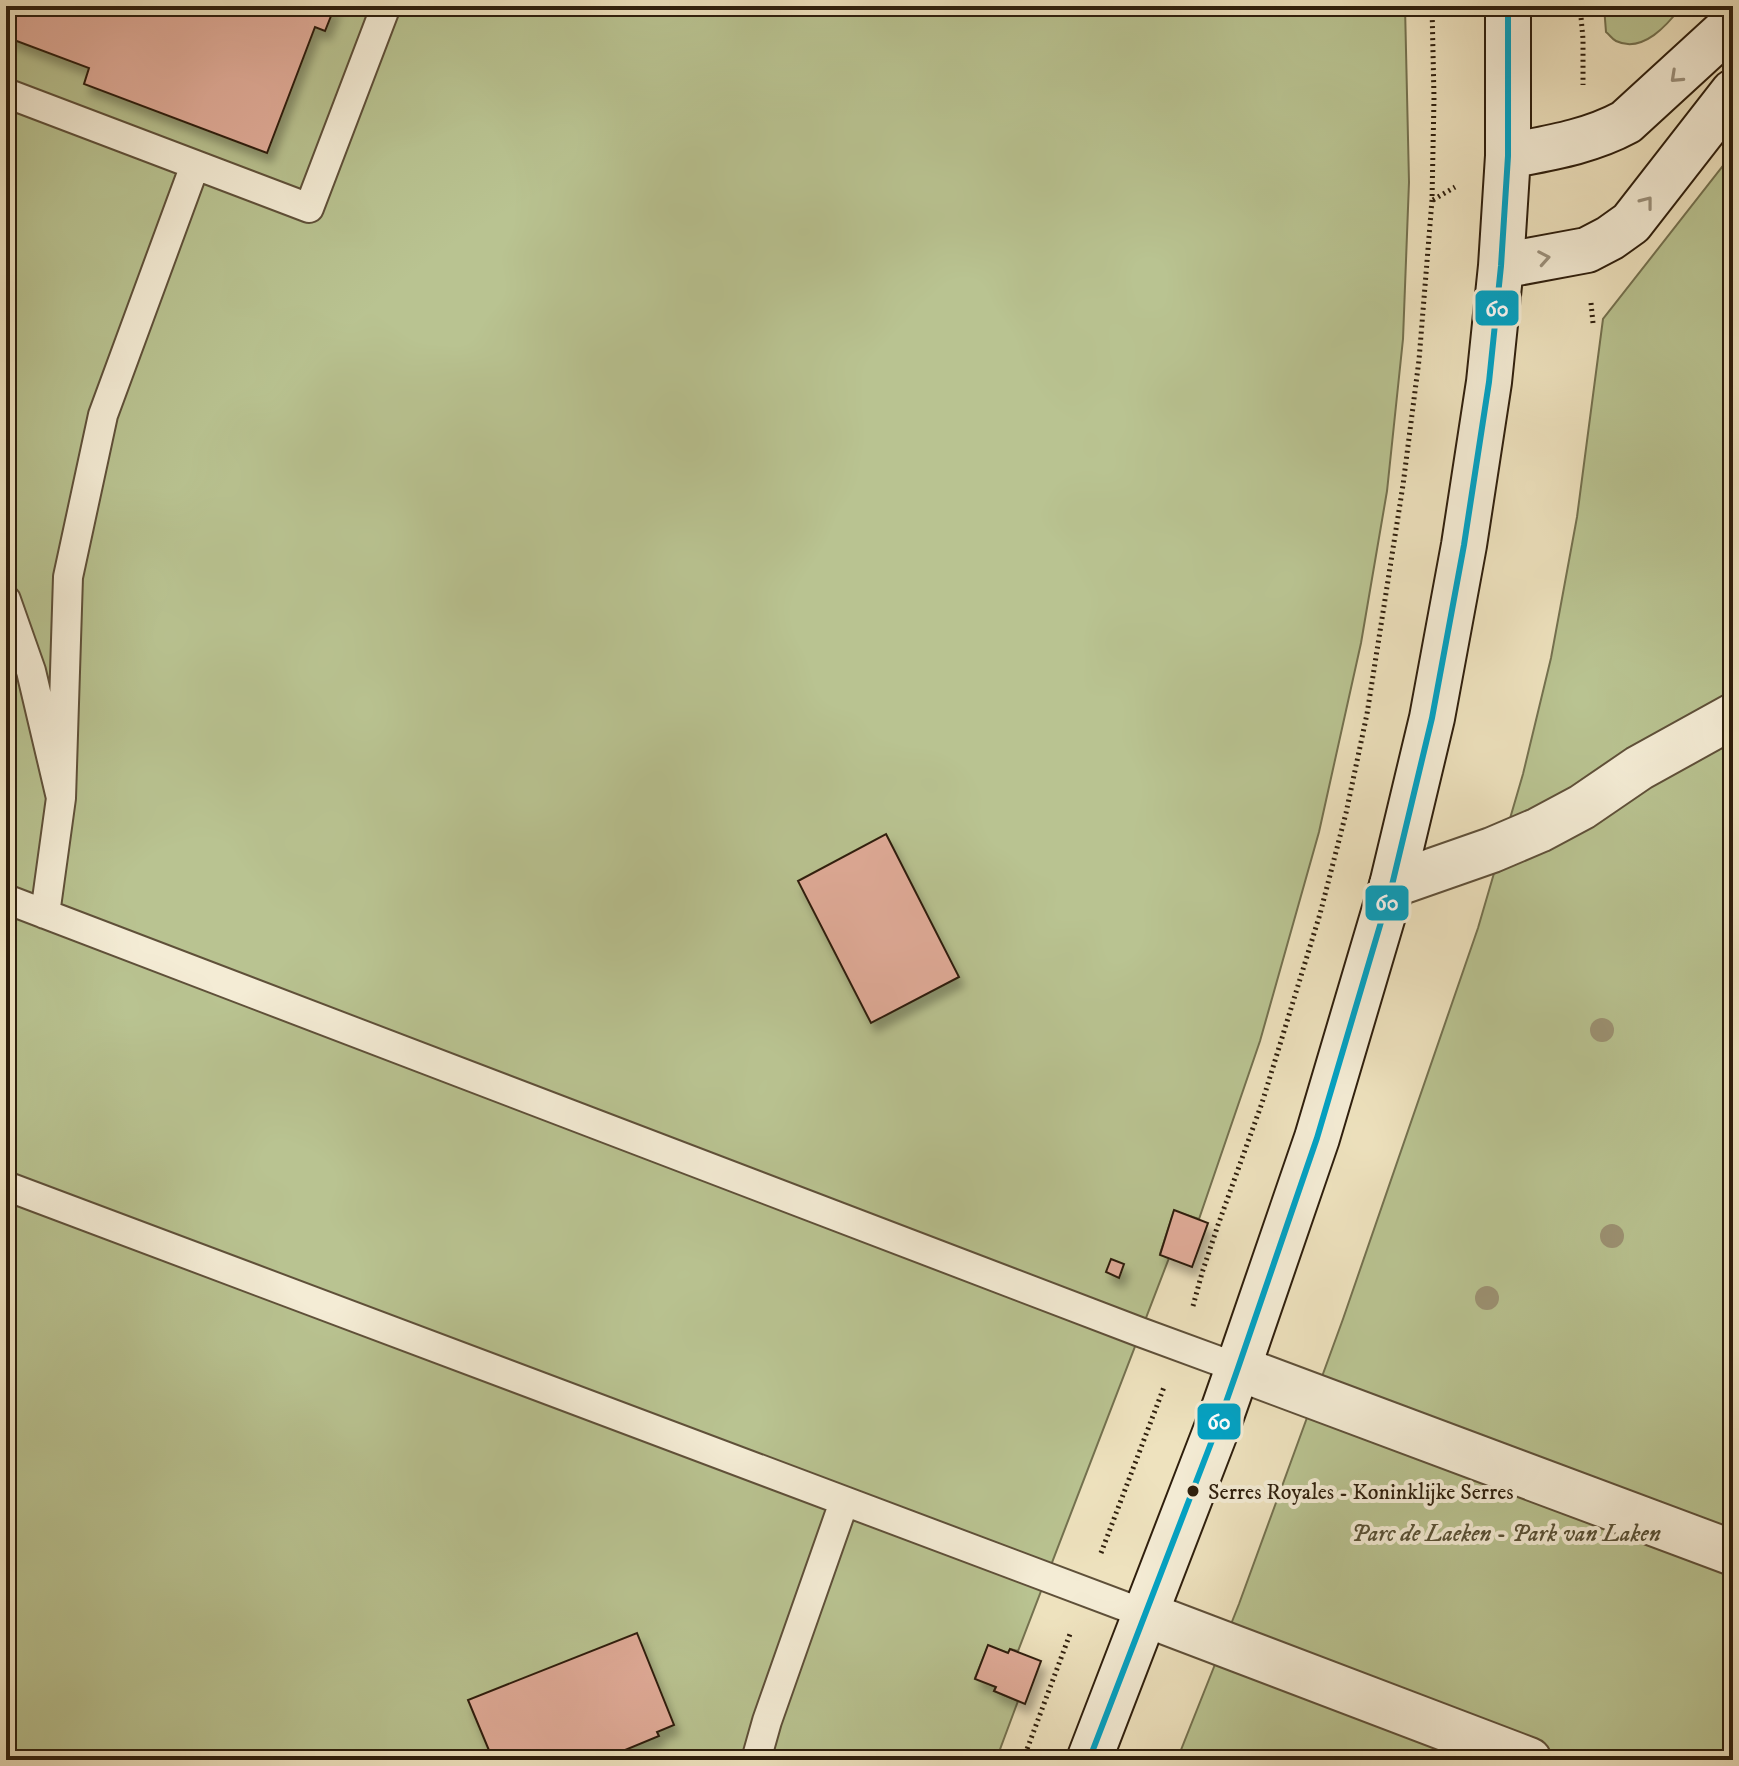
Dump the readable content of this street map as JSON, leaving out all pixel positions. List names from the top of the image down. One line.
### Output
{"parks":["Parc de Laeken - Park van Laken"],"places":["Serres Royales - Koninklijke Serres"],"lines":["transit line 60"]}
